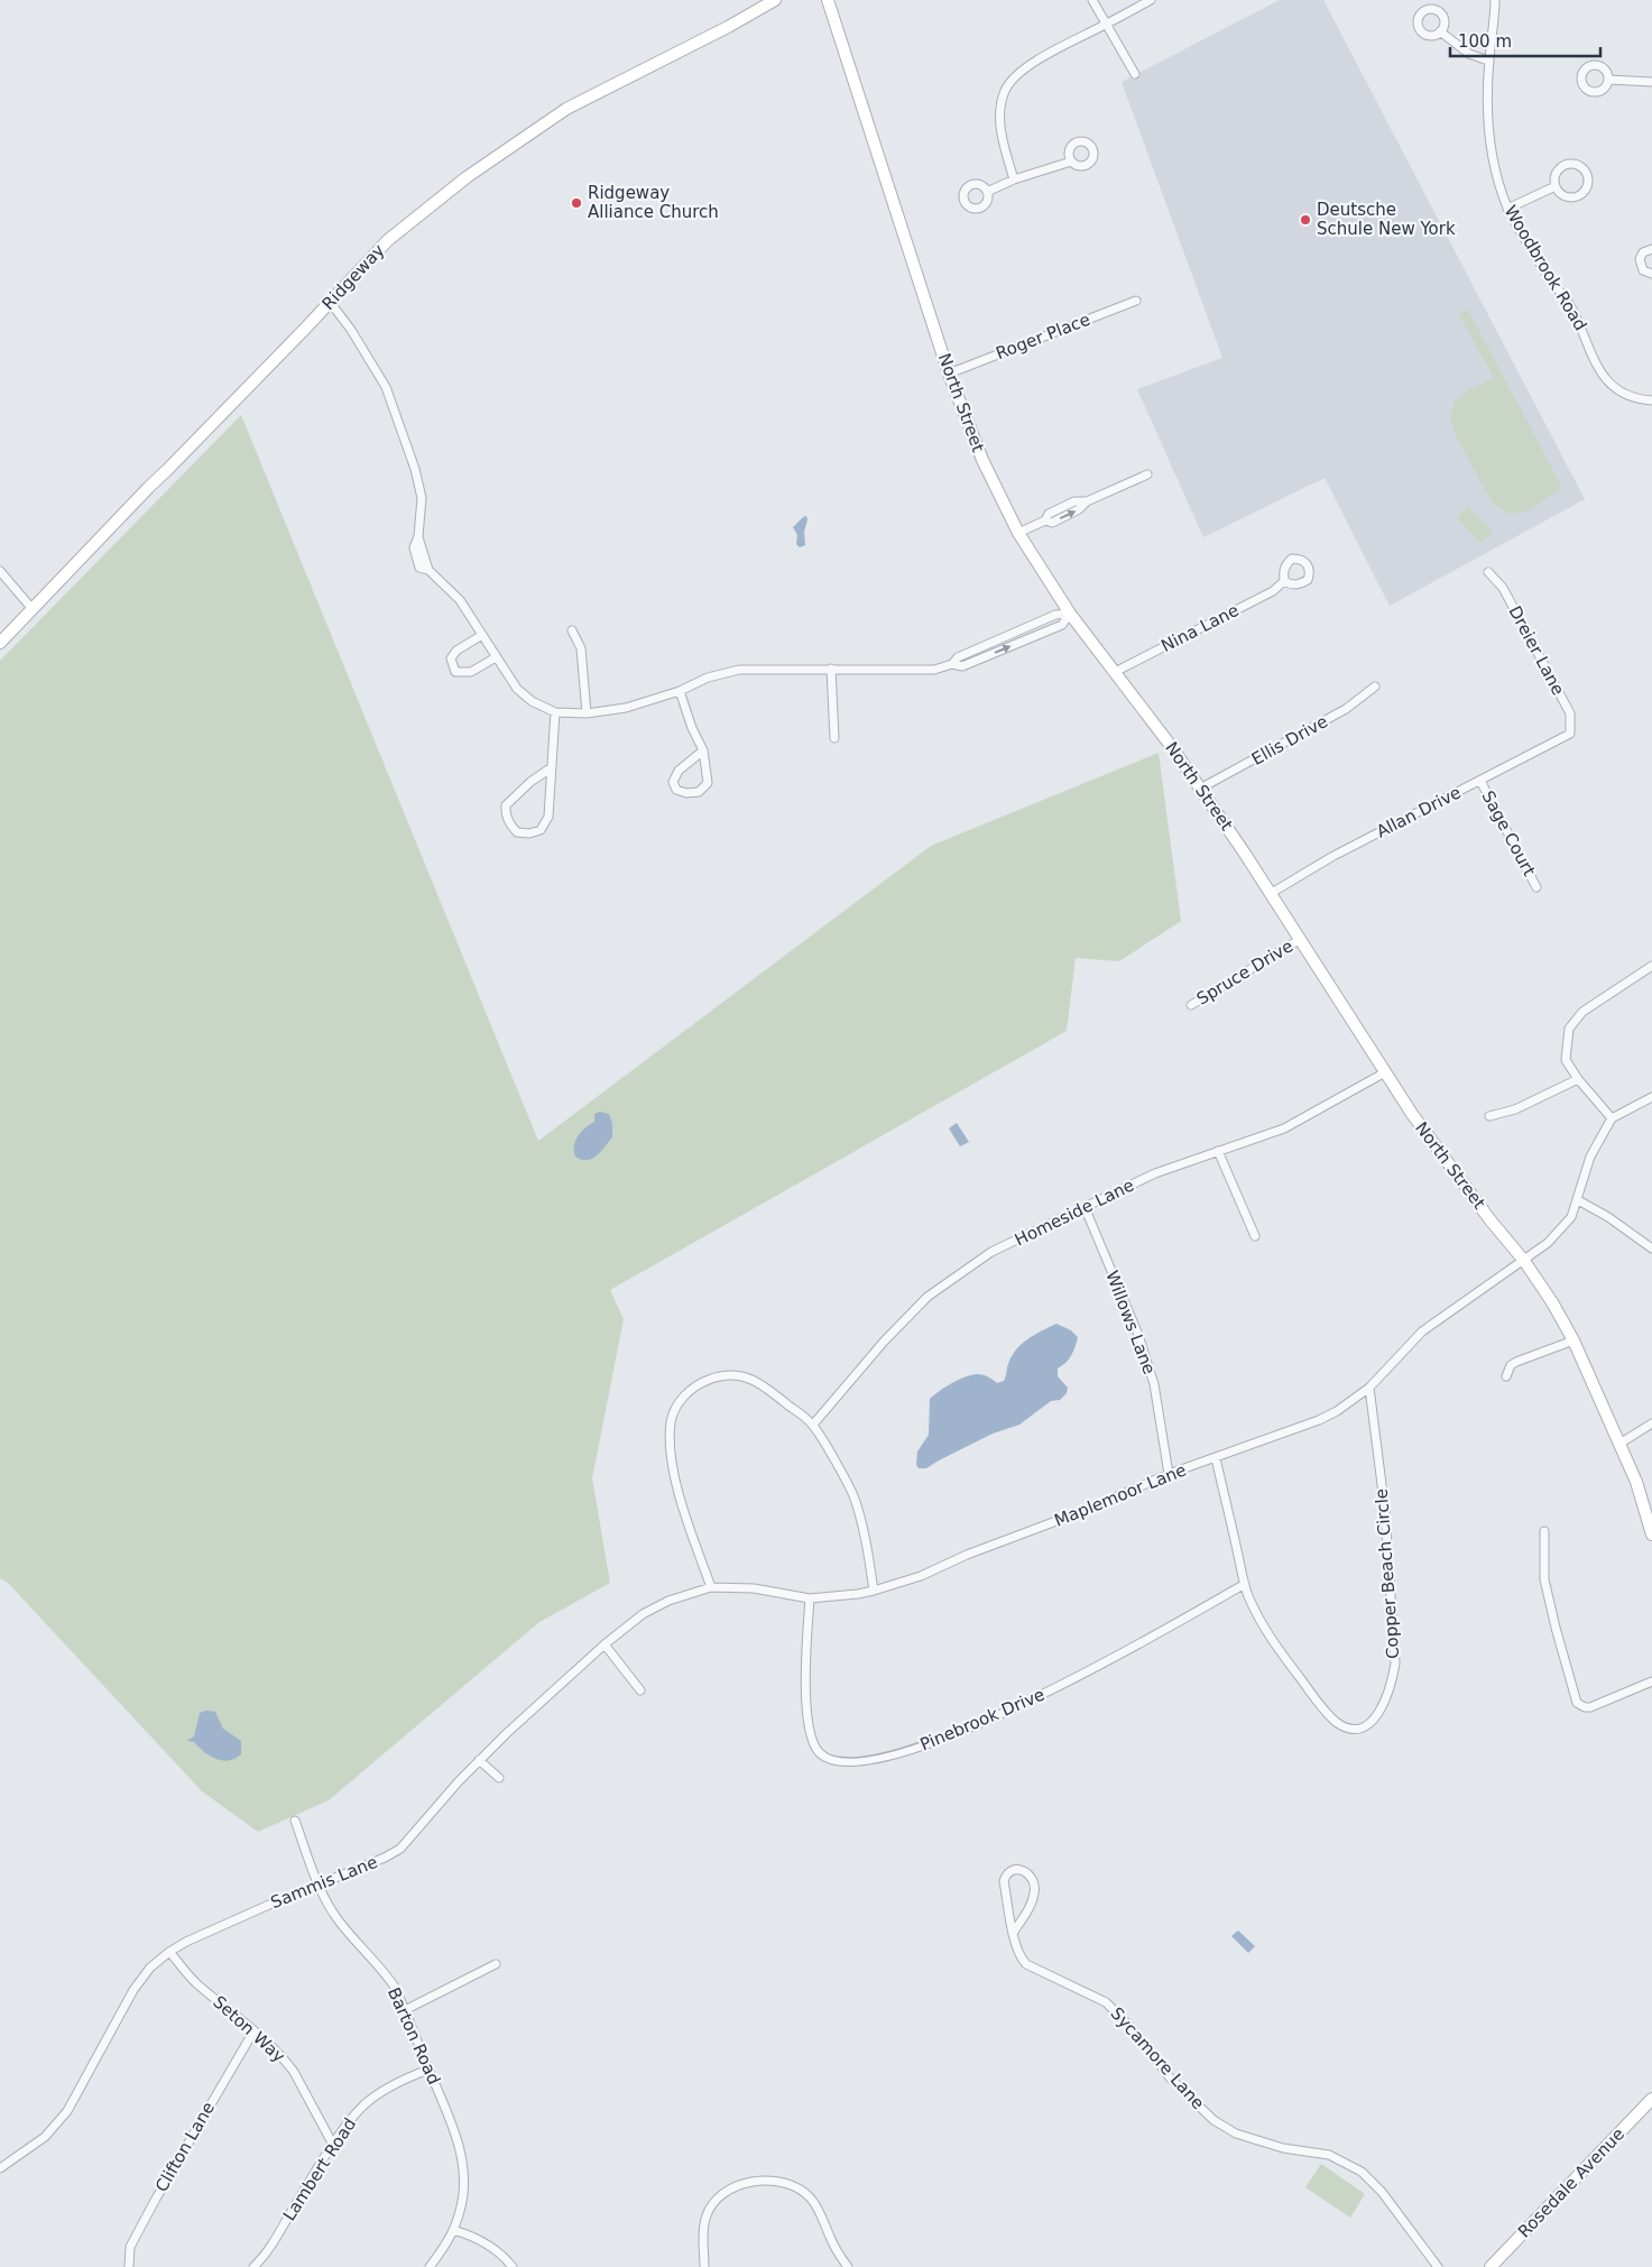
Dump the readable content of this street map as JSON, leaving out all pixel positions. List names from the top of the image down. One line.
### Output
{"streets":{"main road":["Ridgeway","North Street","Rosedale Avenue"],"street":["Woodbrook Road","Roger Place","Nina Lane","Dreier Lane","Ellis Drive","Allan Drive","Sage Court","Spruce Drive","Homeside Lane","Willows Lane","Maplemoor Lane","Copper Beach Circle","Pinebrook Drive","Sammis Lane","Seton Way","Barton Road","Sycamore Lane","Clifton Lane","Lambert Road"]},"crossings":[["Roger Place","North Street"],["North Street","Nina Lane"],["North Street","Ellis Drive"],["North Street","Allan Drive"],["North Street","Spruce Drive"],["North Street","Homeside Lane"],["North Street","Maplemoor Lane"],["Dreier Lane","Allan Drive"],["Allan Drive","Sage Court"],["Homeside Lane","Willows Lane"],["Willows Lane","Maplemoor Lane"],["Maplemoor Lane","Copper Beach Circle"],["Maplemoor Lane","Pinebrook Drive"],["Maplemoor Lane","Sammis Lane"],["Copper Beach Circle","Pinebrook Drive"],["Sammis Lane","Seton Way"],["Sammis Lane","Barton Road"],["Seton Way","Clifton Lane"],["Seton Way","Lambert Road"],["Barton Road","Lambert Road"]],"places":["Ridgeway Alliance Church","Deutsche Schule New York"],"scale_bar":"100 m"}
